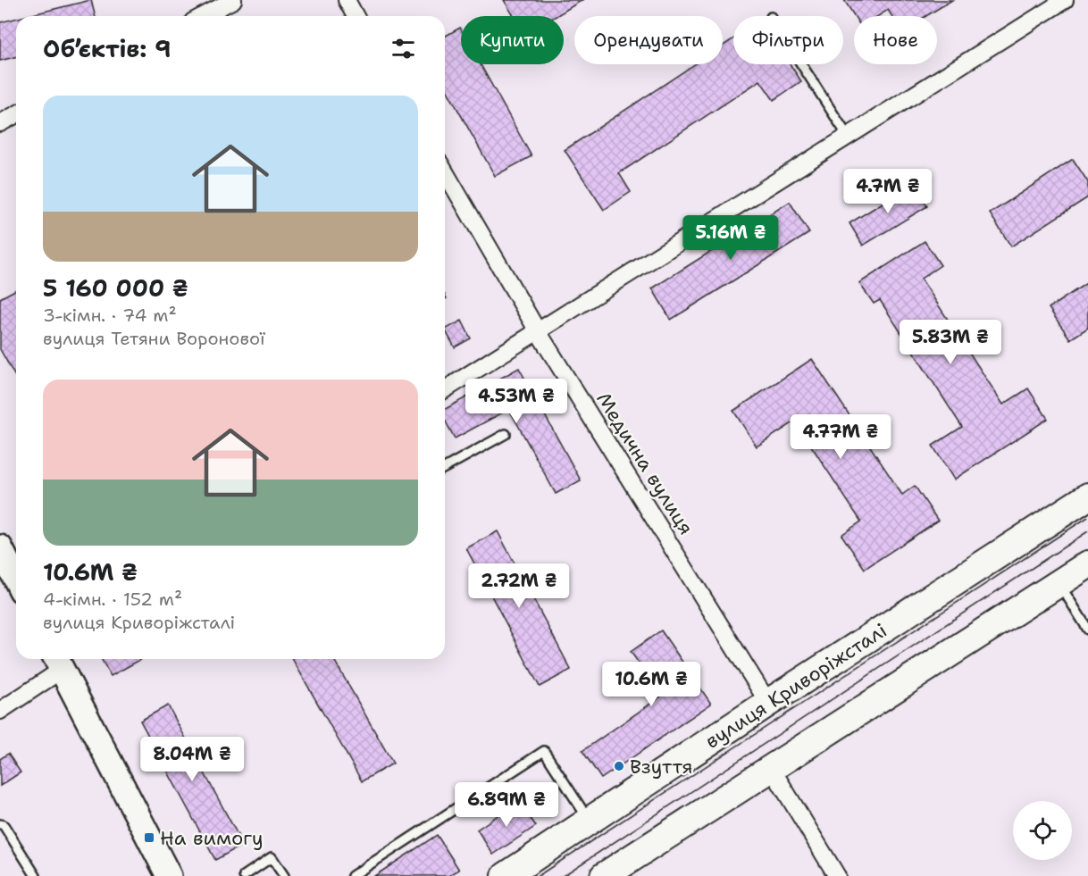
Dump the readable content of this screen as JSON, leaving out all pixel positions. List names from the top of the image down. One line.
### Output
{"streets":{"main road":["вулиця Криворіжсталі"],"street":["Медична вулиця"]},"crossings":[["Медична вулиця","вулиця Криворіжсталі"]],"places":{"other":["Взуття"],"transit":["На вимогу"]},"page":{"chip":["Купити","Орендувати","Фільтри","Нове"],"heading":"Об’єктів: 9","list":[{"name":"5 160 000 ₴","note":"3-кімн. · 74 m² · вулиця Тетяни Воронової"},{"name":"10.6M ₴","note":"4-кімн. · 152 m² · вулиця Криворіжсталі"}],"price":["4.7M ₴","5.16M ₴","5.83M ₴","4.53M ₴","4.77M ₴","2.72M ₴","10.6M ₴","8.04M ₴","6.89M ₴"]}}
